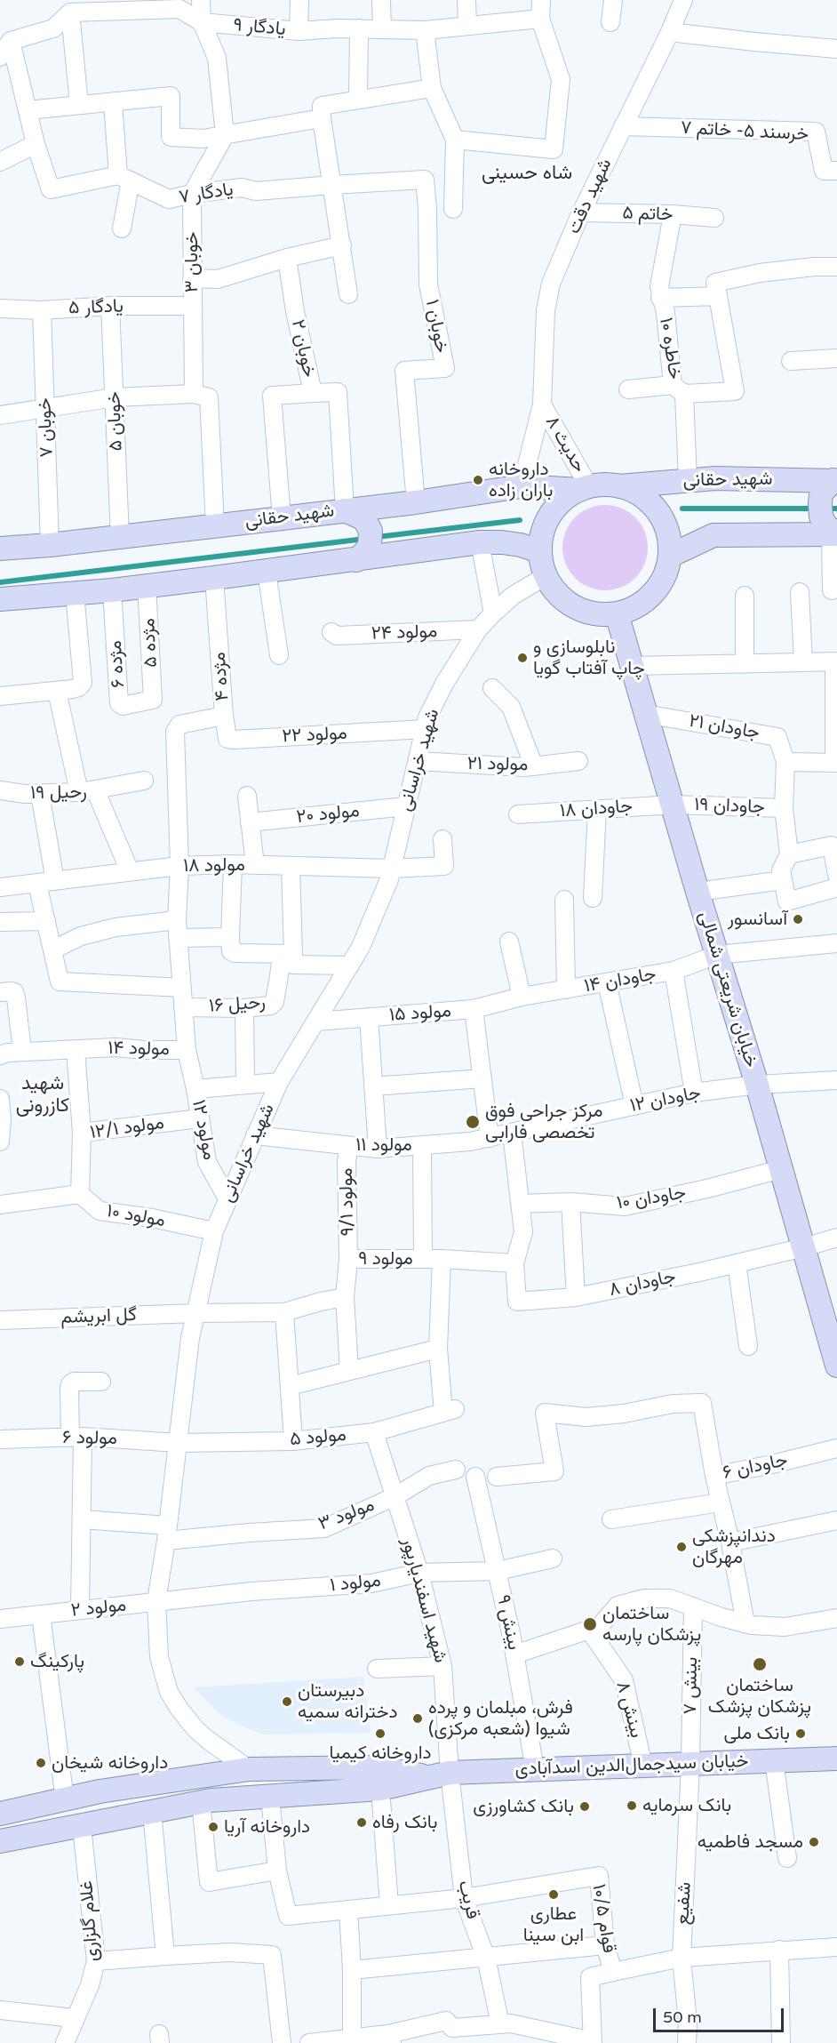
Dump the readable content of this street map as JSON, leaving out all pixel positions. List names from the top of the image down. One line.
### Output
{"streets":{"main road":["شهید حقانی","خیابان شریعتی شمالی","خیابان سیدجمال‌الدین اسدآبادی"],"street":["یادگار ۹","خرسند ۵- خاتم ۷","یادگار ۷","شهید دقت","خاتم ۵","خوبان ۳","یادگار ۵","خوبان ۱","خوبان ۲","خاطره ۱۰","خوبان ۵","خوبان ۷","حدیث ۸","مولود ۲۴","مژده ۵","مژده ۶","مژده ۴","جاودان ۲۱","مولود ۲۲","شهید خراسانی","مولود ۲۱","رحیل ۱۹","جاودان ۱۹","جاودان ۱۸","مولود ۲۰","مولود ۱۸","جاودان ۱۴","رحیل ۱۶","مولود ۱۵","مولود ۱۴","جاودان ۱۲","مولود ۱۲/۱","مولود ۱۲","مولود ۱۱","جاودان ۱۰","مولود ۹/۱","مولود ۱۰","مولود ۹","جاودان ۸","گل ابریشم","مولود ۵","مولود ۶","جاودان ۶","مولود ۳","مولود ۱","شهید اسفندیارپور","مولود ۲","بینش ۹","بینش ۷","بینش ۸","قریب","شفیع","قوام ۱۰/۵","غلام گلزاری"]},"crossings":[["خرسند ۵- خاتم ۷","شهید دقت"],["یادگار ۷","خوبان ۳"],["یادگار ۷","خوبان ۱"],["شهید دقت","خاتم ۵"],["شهید دقت","حدیث ۸"],["شهید دقت","شهید حقانی"],["خاتم ۵","خاطره ۱۰"],["خوبان ۳","یادگار ۵"],["یادگار ۵","خوبان ۵"],["یادگار ۵","خوبان ۷"],["خوبان ۱","شهید حقانی"],["خوبان ۲","شهید حقانی"],["خاطره ۱۰","شهید حقانی"],["خوبان ۵","شهید حقانی"],["خوبان ۷","شهید حقانی"],["حدیث ۸","شهید حقانی"],["حدیث ۸","شهید خراسانی"],["حدیث ۸","خیابان شریعتی شمالی"],["شهید حقانی","شهید خراسانی"],["شهید حقانی","خیابان شریعتی شمالی"],["مولود ۲۴","شهید خراسانی"],["مژده ۵","مژده ۶"],["مژده ۴","مولود ۲۲"],["مژده ۴","مولود ۱۸"],["مژده ۴","رحیل ۱۶"],["مژده ۴","مولود ۱۴"],["جاودان ۲۱","جاودان ۱۹"],["جاودان ۲۱","خیابان شریعتی شمالی"],["مولود ۲۲","شهید خراسانی"],["شهید خراسانی","مولود ۲۱"],["شهید خراسانی","مولود ۲۰"],["شهید خراسانی","مولود ۱۸"],["شهید خراسانی","خیابان شریعتی شمالی"],["شهید خراسانی","مولود ۱۵"],["شهید خراسانی","مولود ۱۲"],["شهید خراسانی","مولود ۱۱"],["شهید خراسانی","مولود ۱۰"],["شهید خراسانی","گل ابریشم"],["شهید خراسانی","مولود ۵"],["شهید خراسانی","مولود ۶"],["شهید خراسانی","مولود ۳"],["شهید خراسانی","مولود ۱"],["شهید خراسانی","مولود ۲"],["شهید خراسانی","خیابان سیدجمال‌الدین اسدآبادی"],["رحیل ۱۹","مولود ۱۸"],["جاودان ۱۹","جاودان ۱۸"],["جاودان ۱۹","خیابان شریعتی شمالی"],["جاودان ۱۸","خیابان شریعتی شمالی"],["جاودان ۱۴","خیابان شریعتی شمالی"],["جاودان ۱۴","مولود ۱۵"],["خیابان شریعتی شمالی","جاودان ۱۲"],["خیابان شریعتی شمالی","جاودان ۱۰"],["خیابان شریعتی شمالی","جاودان ۸"],["مولود ۱۴","مولود ۱۲"],["جاودان ۱۲","مولود ۱۱"],["مولود ۱۲/۱","مولود ۱۲"],["مولود ۱۲/۱","مولود ۱۰"],["مولود ۱۱","مولود ۹/۱"],["مولود ۹/۱","مولود ۹"],["مولود ۹","جاودان ۸"],["مولود ۵","مولود ۶"],["مولود ۵","شهید اسفندیارپور"],["مولود ۳","شهید اسفندیارپور"],["مولود ۱","شهید اسفندیارپور"],["مولود ۱","مولود ۲"],["مولود ۱","بینش ۹"],["شهید اسفندیارپور","خیابان سیدجمال‌الدین اسدآبادی"],["شهید اسفندیارپور","قریب"],["بینش ۹","خیابان سیدجمال‌الدین اسدآبادی"],["بینش ۷","خیابان سیدجمال‌الدین اسدآبادی"],["بینش ۷","شفیع"],["بینش ۸","خیابان سیدجمال‌الدین اسدآبادی"],["خیابان سیدجمال‌الدین اسدآبادی","قریب"],["خیابان سیدجمال‌الدین اسدآبادی","شفیع"],["خیابان سیدجمال‌الدین اسدآبادی","غلام گلزاری"],["قریب","قوام ۱۰/۵"]],"districts":["شاه حسینی","شهید کازرونی"],"places":["داروخانه باران زاده","نابلوسازی و چاپ آفتاب گویا","آسانسور","مرکز جراحی فوق تخصصی فارابی","دندانپزشکی مهرگان","ساختمان پزشکان پارسه","پارکینگ","ساختمان پزشکان پزشک","دبیرستان دخترانه سمیه","فرش، مبلمان و پرده شیوا (شعبه مرکزی)","داروخانه کیمیا","بانک ملی","داروخانه شیخان","بانک سرمایه","بانک کشاورزی","بانک رفاه","داروخانه آریا","مسجد فاطمیه","عطاری ابن سینا"],"scale_bar":"50 m"}
